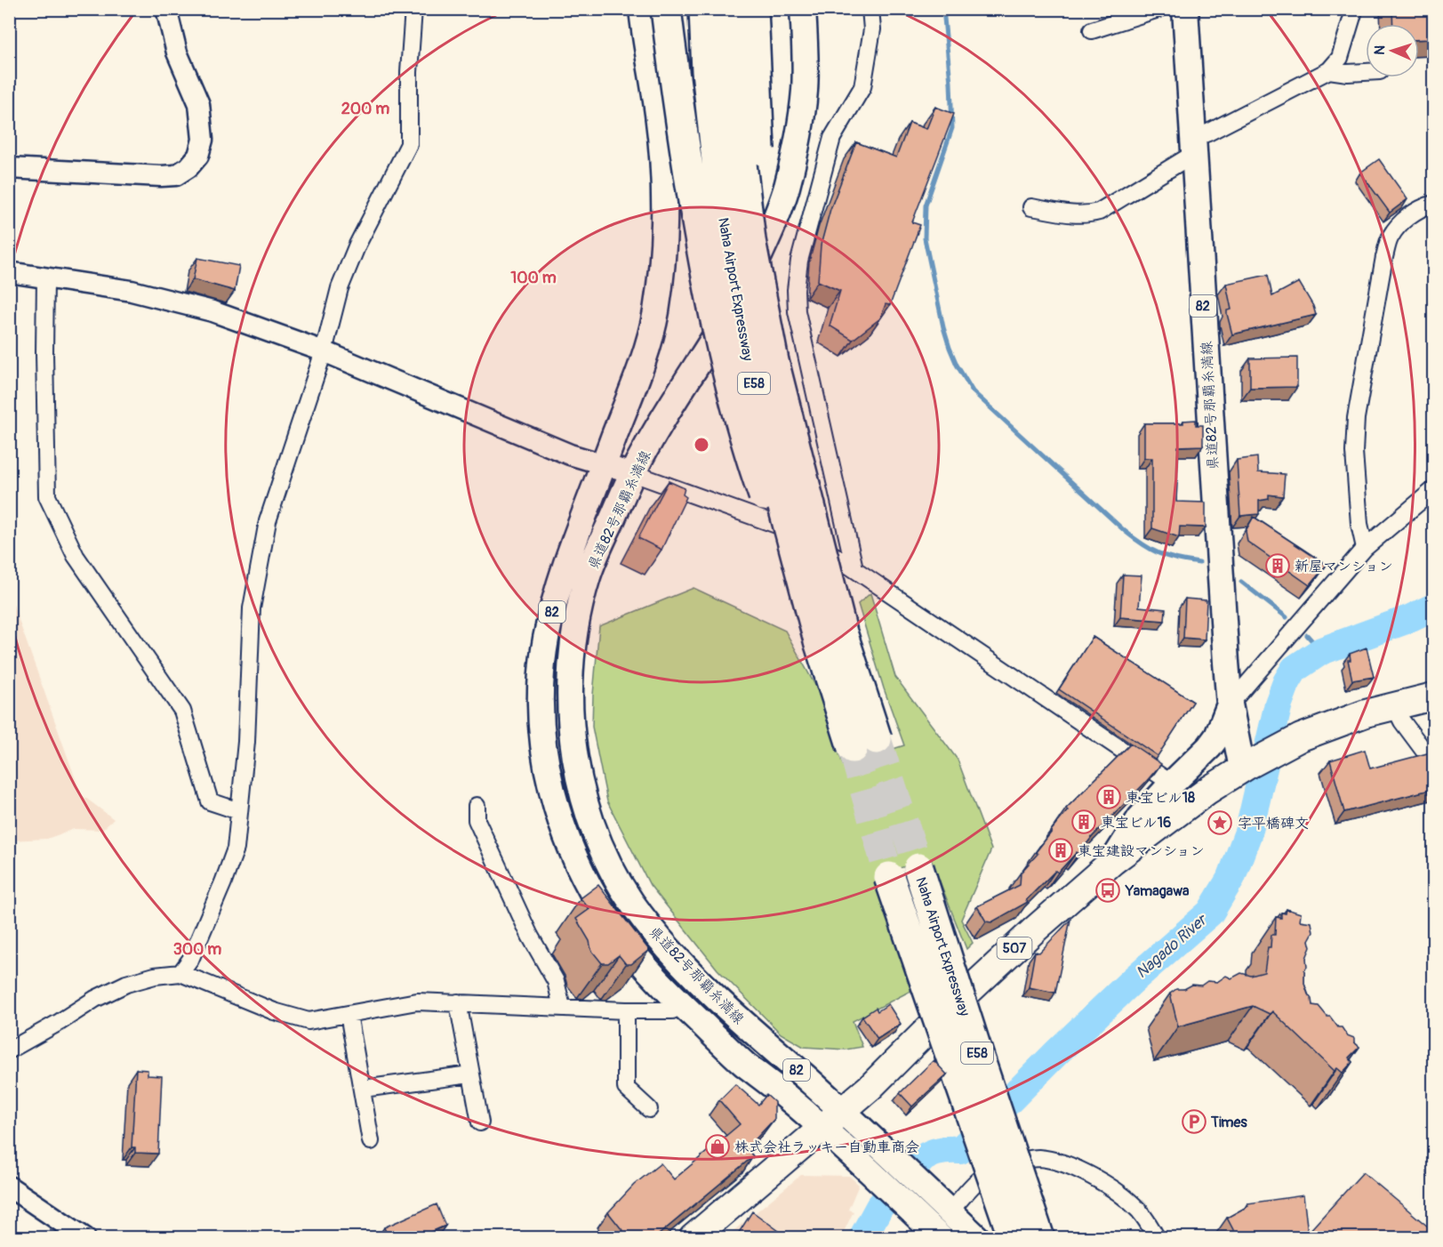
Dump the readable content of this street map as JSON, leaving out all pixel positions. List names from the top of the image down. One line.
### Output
{"streets":{"highway":["Naha Airport Expressway","E58","507"],"main road":["82","県道82号那覇糸満線"]},"crossings":[["県道82号那覇糸満線","507"]],"water":["Nagado River"],"places":{"building":["新屋マンション","東宝ビル18","東宝ビル16","東宝建設マンション"],"place":["字平橋碑文"],"bus stop":["Yamagawa"],"parking":["Times"],"shop":["株式会社ラッキー自動車商会"]},"north":"left","rings":["200 m","100 m","300 m"]}
